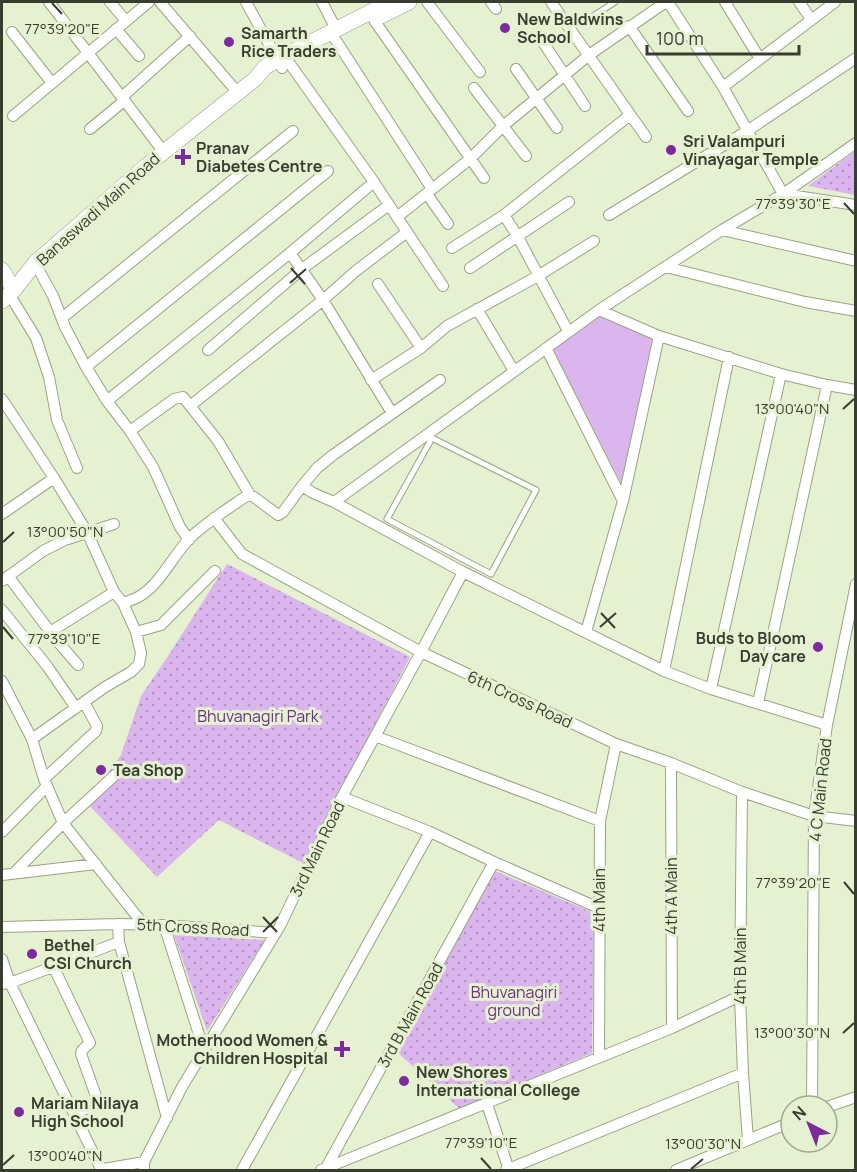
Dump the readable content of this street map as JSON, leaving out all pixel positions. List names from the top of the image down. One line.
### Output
{"streets":{"main road":["Banaswadi Main Road"],"street":["6th Cross Road","4 C Main Road","3rd Main Road","4th A Main","4th Main","5th Cross Road","4th B Main","3rd B Main Road"]},"crossings":[["6th Cross Road","4 C Main Road"],["6th Cross Road","3rd Main Road"],["6th Cross Road","4th A Main"],["6th Cross Road","4th Main"],["6th Cross Road","4th B Main"],["3rd Main Road","5th Cross Road"]],"parks":["Bhuvanagiri Park","Bhuvanagiri ground"],"places":{"other":["New Baldwins School","Samarth Rice Traders","Sri Valampuri Vinayagar Temple","Buds to Bloom Day care","Tea Shop","Bethel CSI Church","New Shores International College","Mariam Nilaya High School"],"health":["Pranav Diabetes Centre","Motherhood Women & Children Hospital"]},"scale_bar":"100 m","north":"top left","coordinates":["77°39'20\"E","77°39'30\"E","13°00'40\"N","13°00'50\"N","77°39'10\"E","13°00'30\"N"]}
